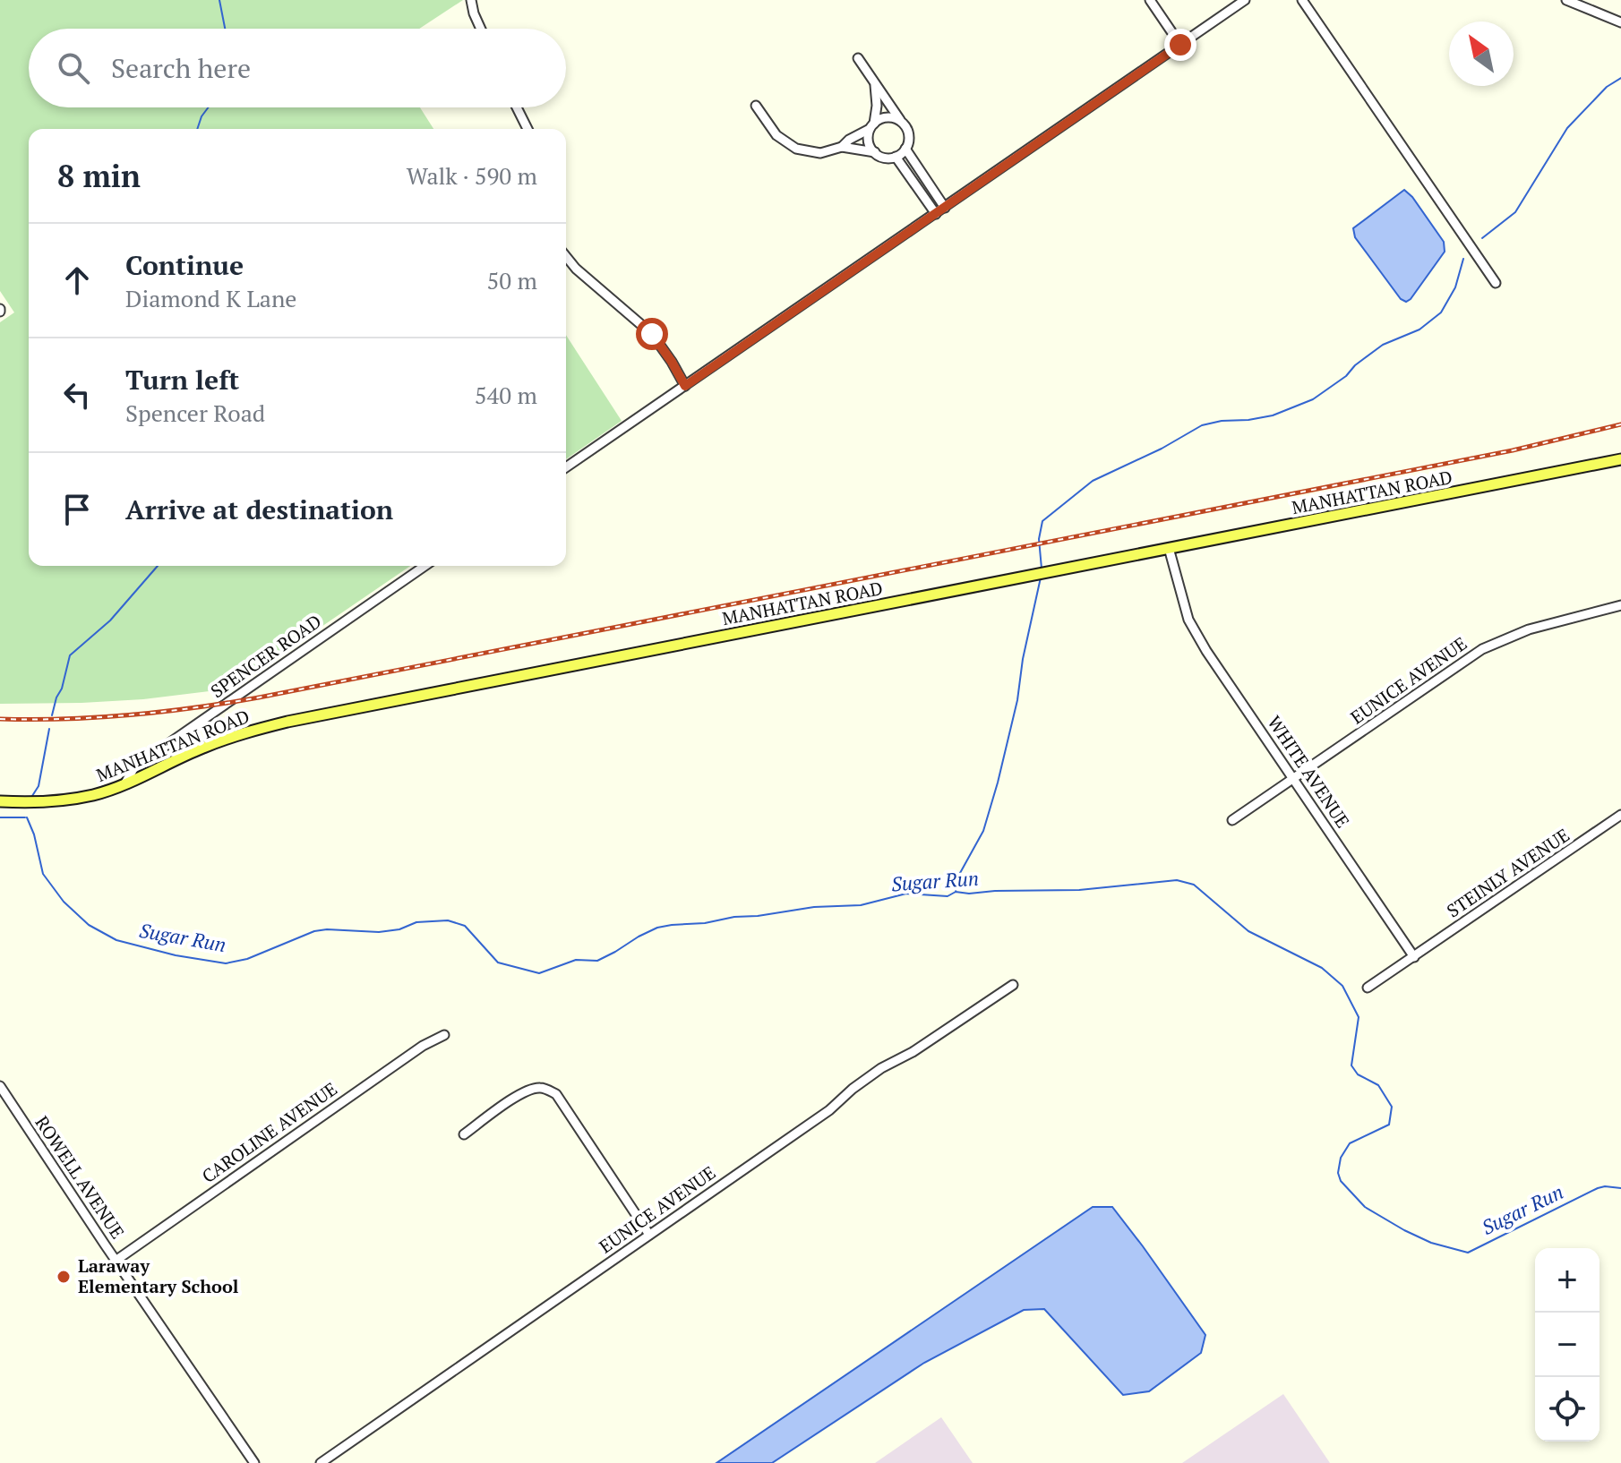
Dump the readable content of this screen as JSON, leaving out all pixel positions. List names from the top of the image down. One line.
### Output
{"streets":{"main road":["MANHATTAN ROAD"],"street":["SPENCER ROAD","EUNICE AVENUE","WHITE AVENUE","STEINLY AVENUE","CAROLINE AVENUE","ROWELL AVENUE"]},"crossings":[["MANHATTAN ROAD","SPENCER ROAD"],["MANHATTAN ROAD","WHITE AVENUE"],["EUNICE AVENUE","WHITE AVENUE"],["WHITE AVENUE","STEINLY AVENUE"],["CAROLINE AVENUE","ROWELL AVENUE"]],"water":["Sugar Run"],"places":["Laraway Elementary School"],"north":"top left","page":{"search":"Search here","heading":["8 min","Walk · 590 m"],"list":[["Continue","Diamond K Lane","50 m"],["Turn left","Spencer Road","540 m"],"Arrive at destination"],"map_buttons":["+","−"]}}
